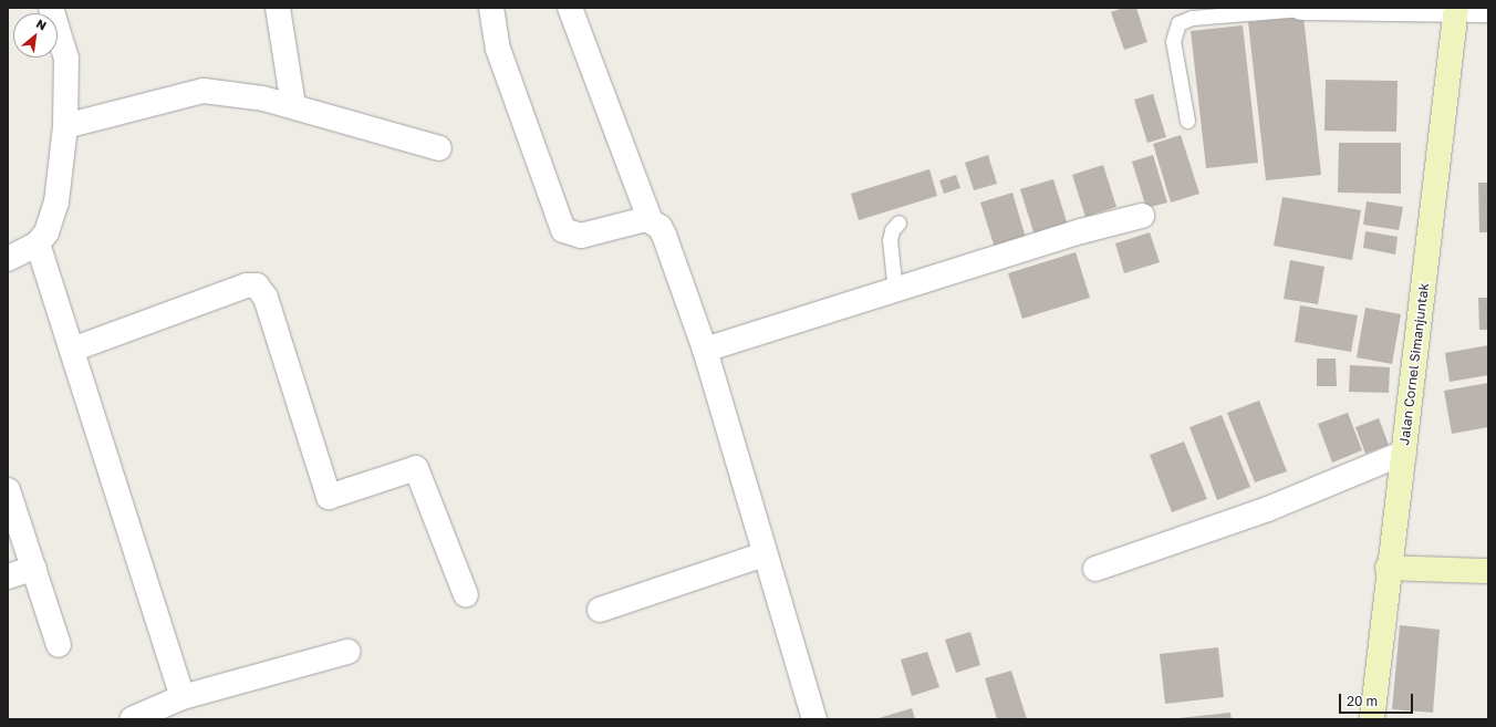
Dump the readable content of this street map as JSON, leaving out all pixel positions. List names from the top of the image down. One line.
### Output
{"streets":{"street":["Jalan Cornel Simanjuntak"]},"scale_bar":"20 m","north":"top right"}
